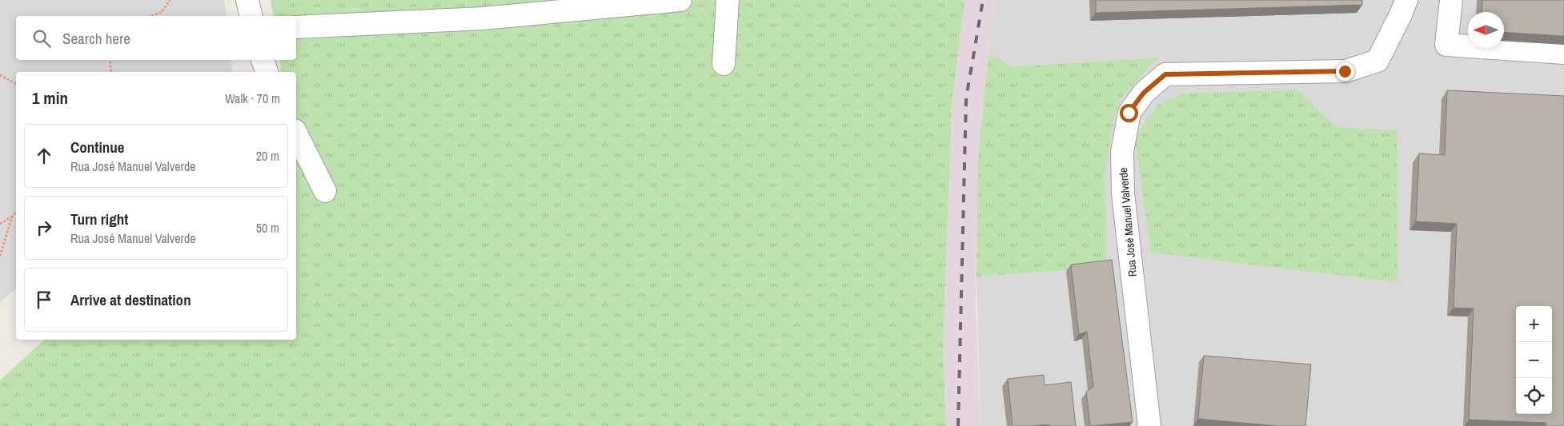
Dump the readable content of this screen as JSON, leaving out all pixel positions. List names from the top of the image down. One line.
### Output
{"streets":{"street":["Rua José Manuel Valverde"]},"north":"left","page":{"search":"Search here","heading":["1 min","Walk · 70 m"],"list":[["Continue","Rua José Manuel Valverde","20 m"],["Turn right","Rua José Manuel Valverde","50 m"],"Arrive at destination"],"map_buttons":["+","−"]}}
